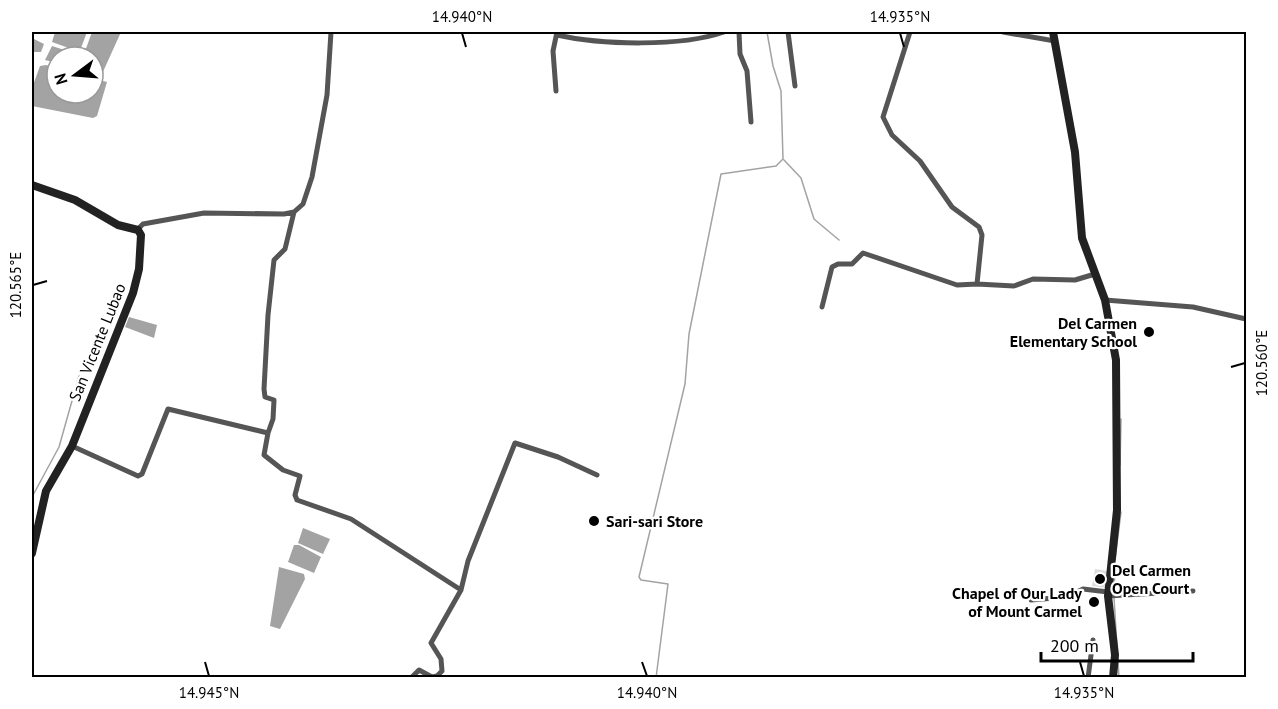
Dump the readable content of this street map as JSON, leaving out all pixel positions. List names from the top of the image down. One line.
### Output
{"streets":{"street":["San Vicente Lubao"]},"places":["Del Carmen Elementary School","Sari-sari Store","Del Carmen Open Court","Chapel of Our Lady of Mount Carmel"],"scale_bar":"200 m","north":"left","coordinates":["14.940°N","14.935°N","120.565°E","120.560°E","14.945°N"]}
